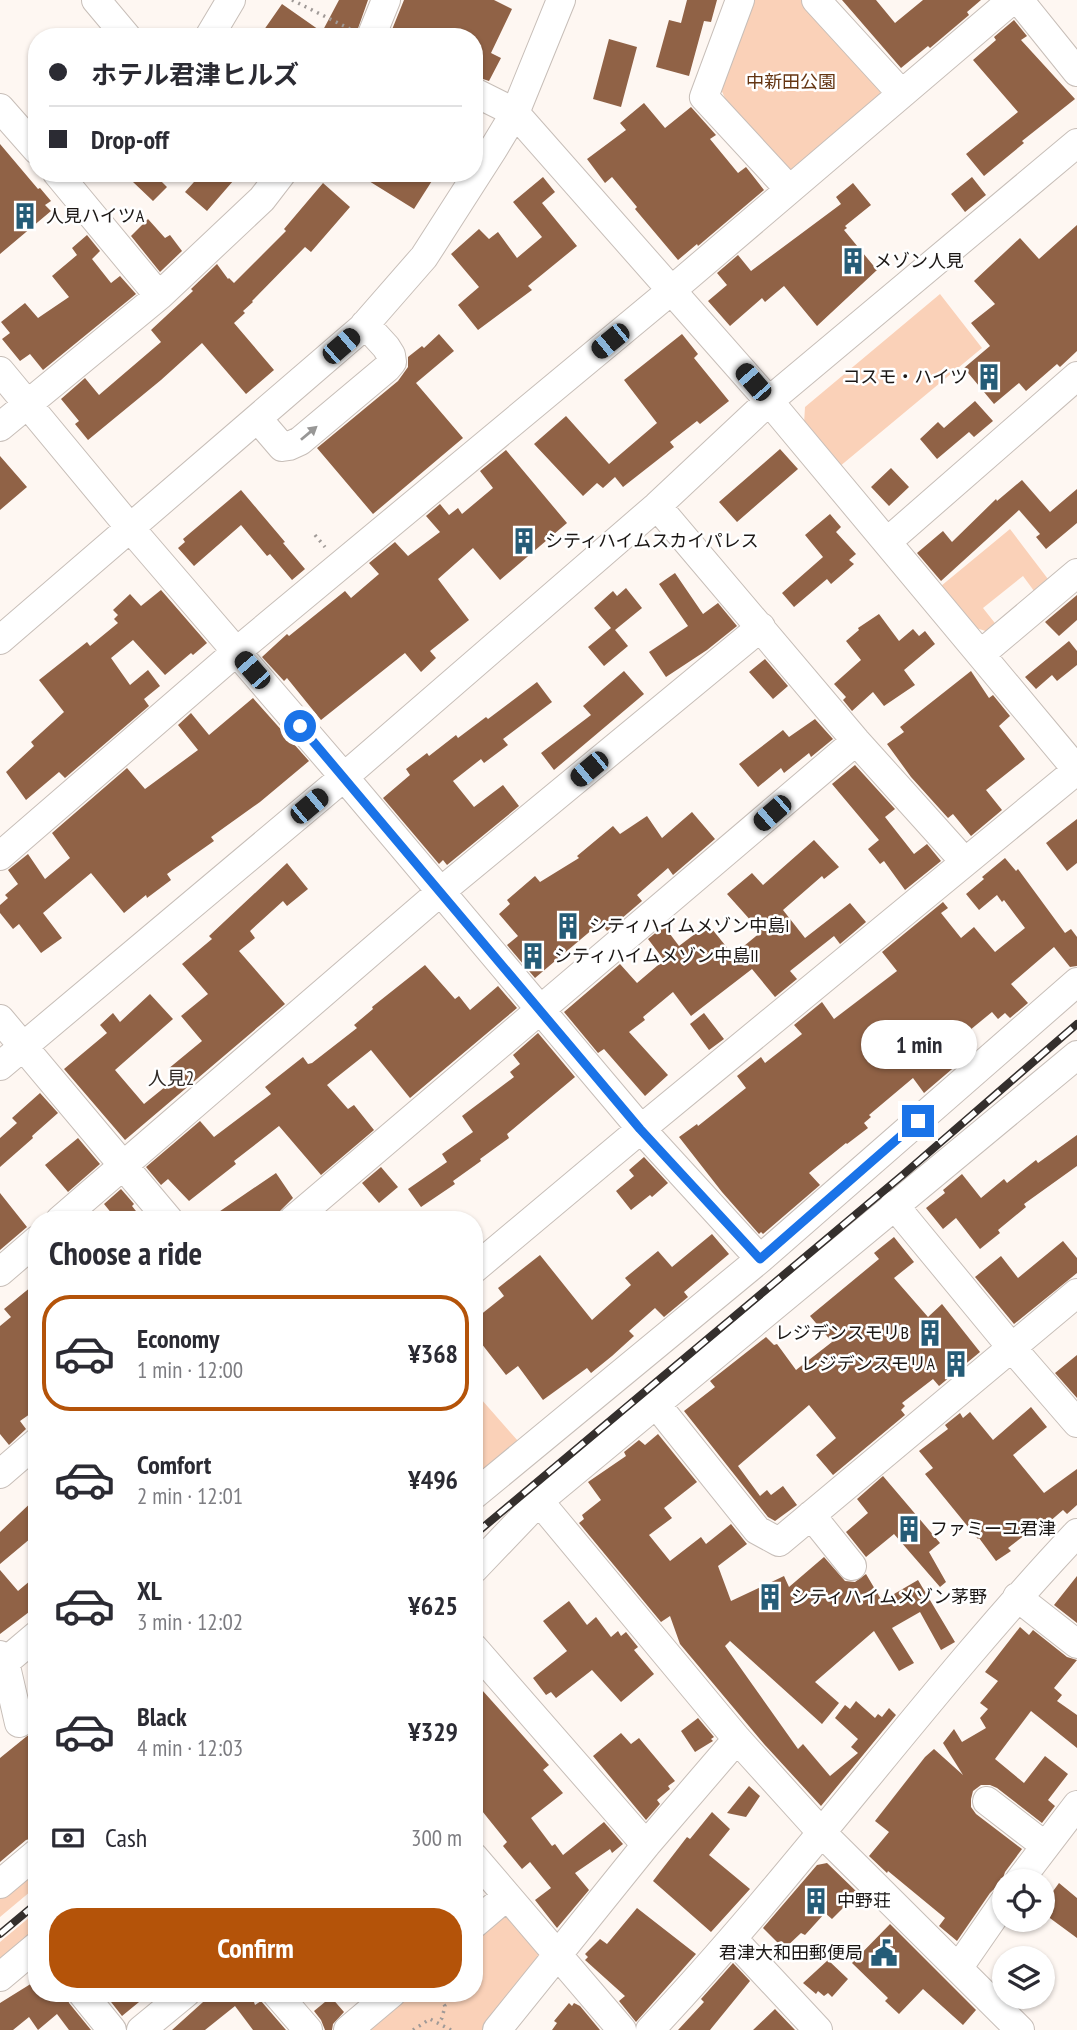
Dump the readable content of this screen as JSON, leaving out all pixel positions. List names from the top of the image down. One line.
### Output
{"districts":["人見2"],"parks":["中新田公園"],"places":{"building":["人見ハイツA","メゾン人見","コスモ・ハイツ","シティハイムスカイパレス","シティハイムメゾン中島I","シティハイムメゾン中島II","レジデンスモリB","レジデンスモリA","ファミーユ君津","シティハイムメゾン茅野","中野荘"],"public building":["君津大和田郵便局"]},"page":{"banner":["ホテル君津ヒルズ","Drop-off"],"bubble":"1 min","heading":"Choose a ride","list":[{"name":"Economy","note":"1 min · 12:00","value":"¥368"},{"name":"Comfort","note":"2 min · 12:01","value":"¥496"},{"name":"XL","note":"3 min · 12:02","value":"¥625"},{"name":"Black","note":"4 min · 12:03","value":"¥329"}],"pay":["Cash","300 m"],"buttons":"Confirm"}}
